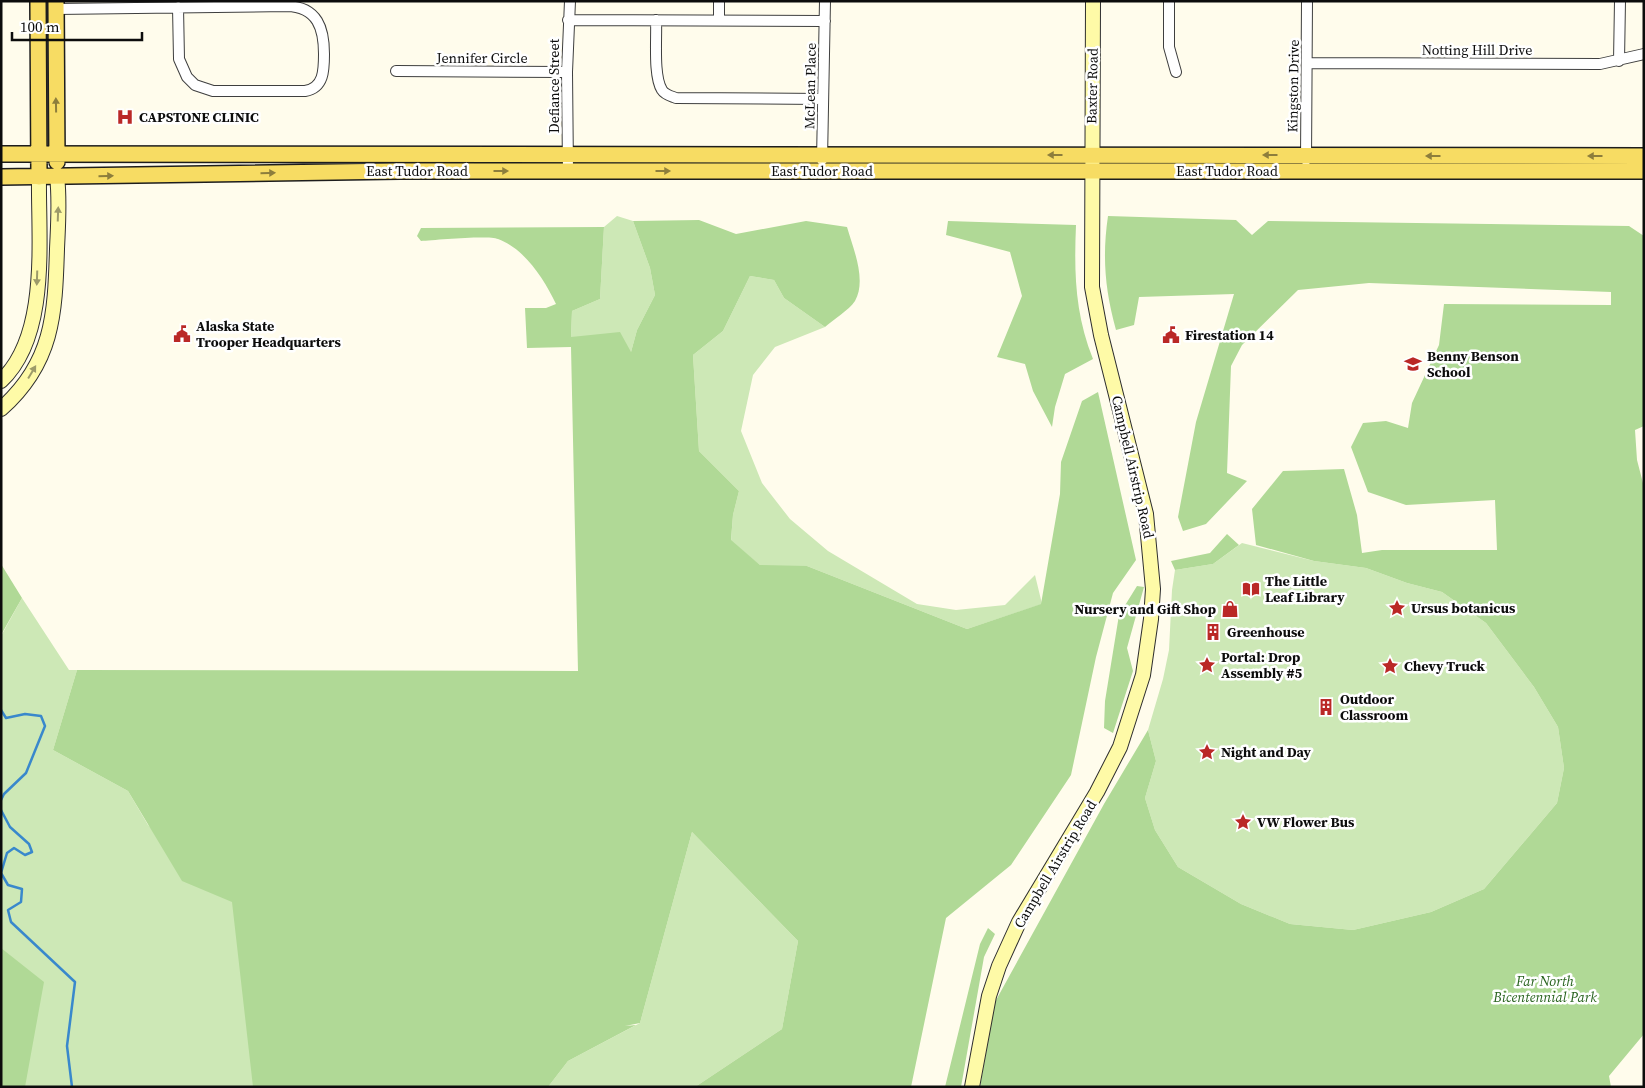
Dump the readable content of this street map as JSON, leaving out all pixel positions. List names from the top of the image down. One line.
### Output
{"streets":{"main road":["East Tudor Road"],"street":["Notting Hill Drive","Jennifer Circle","Defiance Street","McLean Place","Baxter Road","Kingston Drive","Campbell Airstrip Road"]},"crossings":[["Notting Hill Drive","Kingston Drive"],["Jennifer Circle","Defiance Street"],["Defiance Street","East Tudor Road"],["McLean Place","East Tudor Road"],["Baxter Road","East Tudor Road"],["Baxter Road","Campbell Airstrip Road"],["Kingston Drive","East Tudor Road"],["East Tudor Road","Campbell Airstrip Road"]],"parks":["Far North Bicentennial Park"],"places":{"hospital":["CAPSTONE CLINIC"],"public building":["Alaska State Trooper Headquarters","Firestation 14"],"school or university":["Benny Benson School"],"library":["The Little Leaf Library"],"place":["Ursus botanicus","Portal: Drop Assembly #5","Chevy Truck","Night and Day","VW Flower Bus"],"shop":["Nursery and Gift Shop"],"building":["Greenhouse","Outdoor Classroom"]},"scale_bar":"100 m"}
